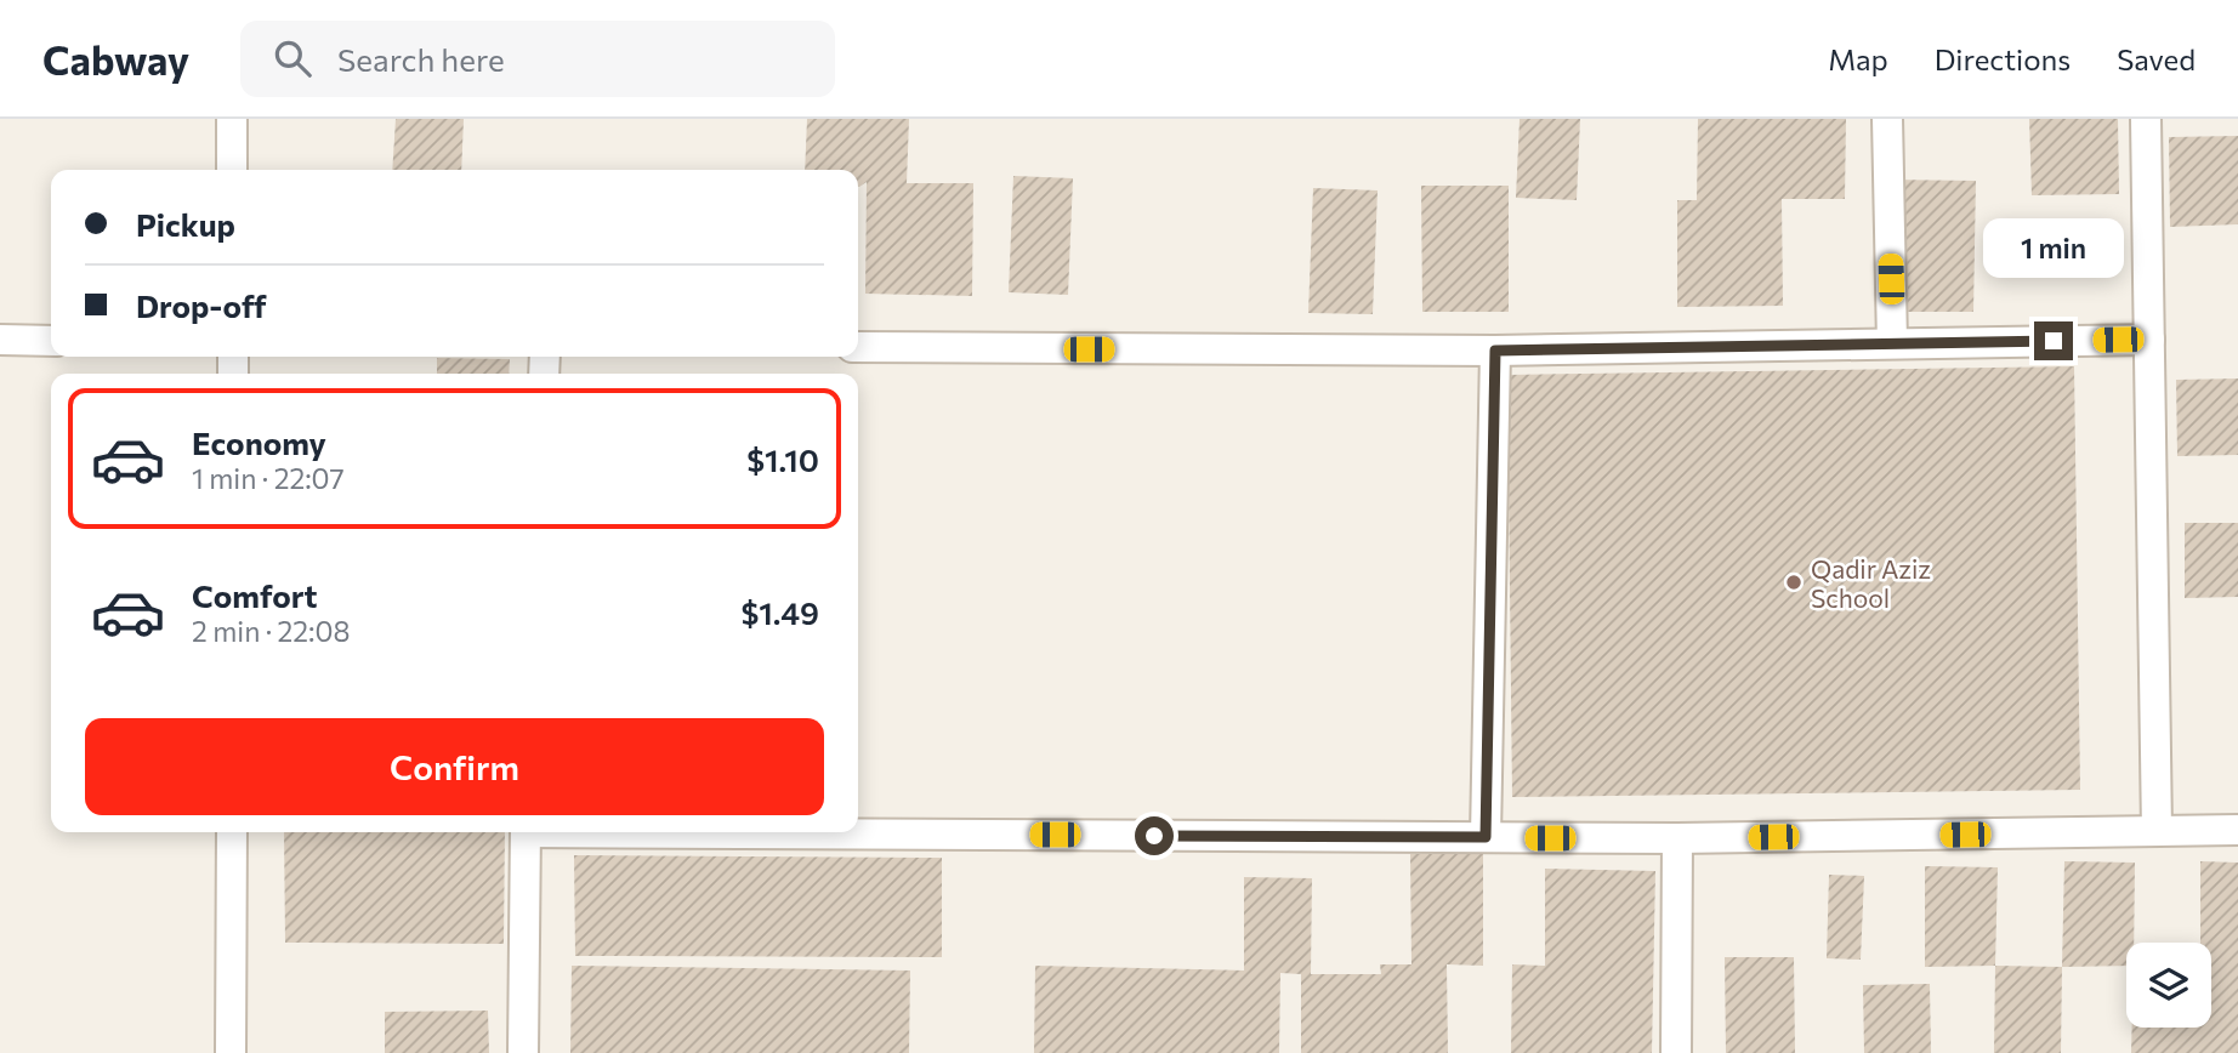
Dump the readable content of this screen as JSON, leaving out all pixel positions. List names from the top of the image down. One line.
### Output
{"places":["Qadir Aziz School"],"page":{"header":"Cabway","search":"Search here","nav":["Map","Directions","Saved"],"banner":["Pickup","Drop-off"],"bubble":"1 min","list":[{"name":"Economy","note":"1 min · 22:07","value":"$1.10"},{"name":"Comfort","note":"2 min · 22:08","value":"$1.49"}],"buttons":"Confirm"}}
